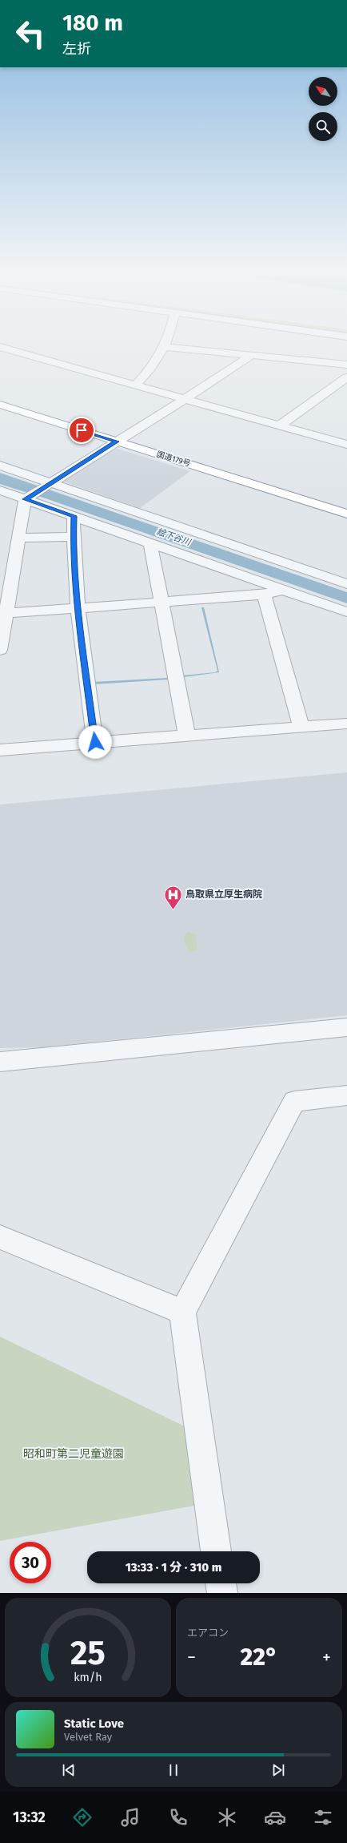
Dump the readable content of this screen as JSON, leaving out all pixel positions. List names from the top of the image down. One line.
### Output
{"streets":{"highway":["国道179号"]},"water":["絵下谷川"],"parks":["昭和町第二児童遊園"],"places":{"hospital":["鳥取県立厚生病院"]},"north":"top left","page":{"turn":["180 m","左折"],"limit":"30","trip":"13:33 · 1 分 · 310 m","tile":"エアコン","heat":["−","22°","+"],"song":["Static Love","Velvet Ray"],"tabs":"13:32","gauge":["25","km/h"]}}
